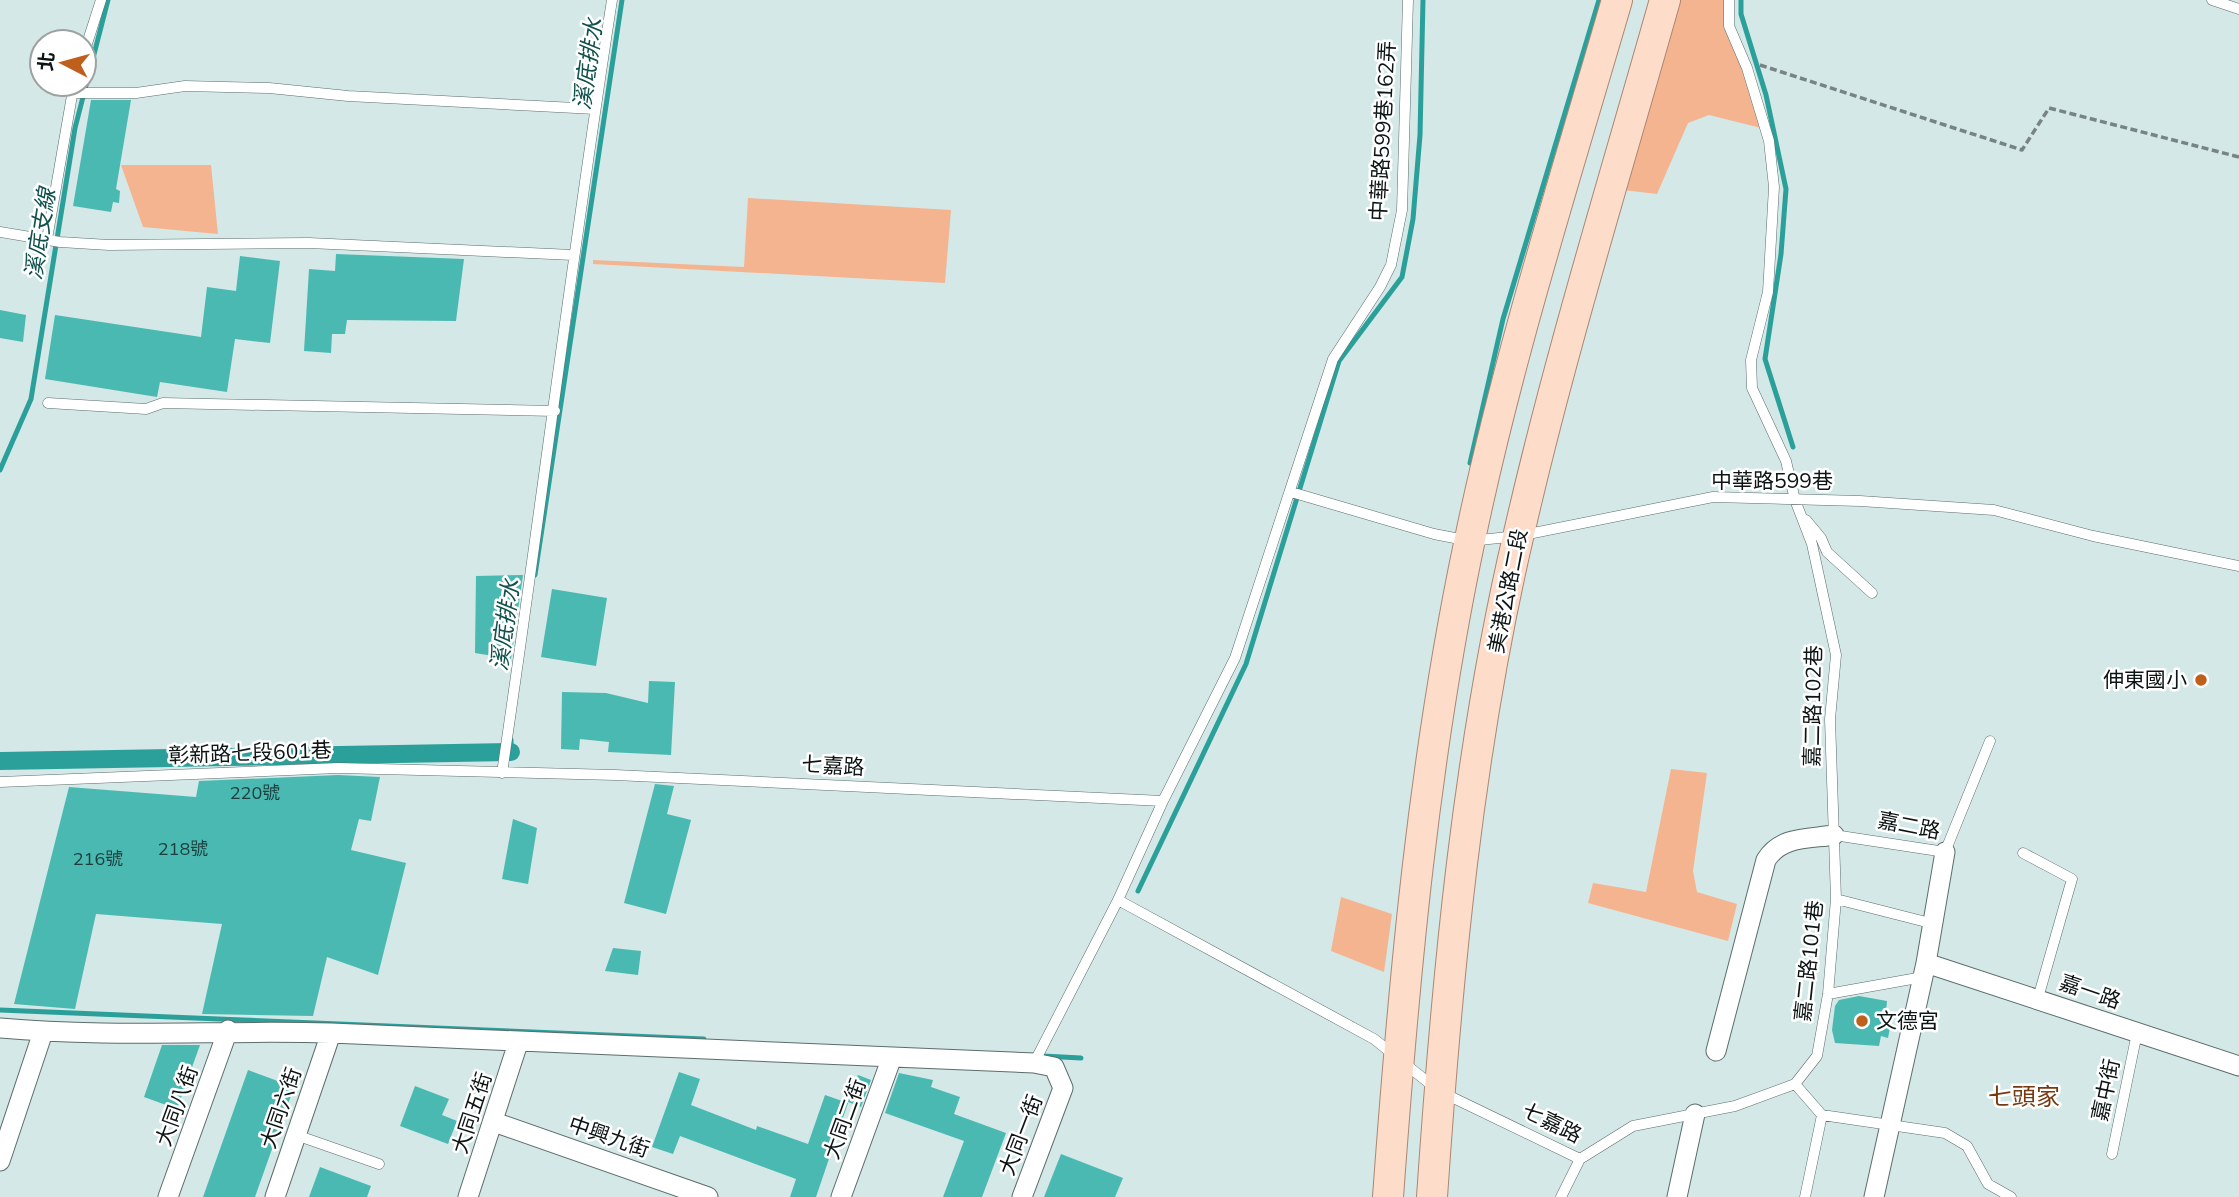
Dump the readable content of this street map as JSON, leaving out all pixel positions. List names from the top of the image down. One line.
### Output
{"streets":{"main road":["美港公路二段"],"street":["嘉二路","嘉一路","大同八街","大同六街","大同五街","大同二街","大同一街","中興九街"],"lane":["中華路599巷162弄","中華路599巷","嘉二路102巷","彰新路七段601巷","七嘉路","嘉二路101巷","嘉中街"]},"crossings":[["中華路599巷162弄","中華路599巷"],["中華路599巷162弄","七嘉路"],["中華路599巷162弄","大同一街"],["中華路599巷","美港公路二段"],["中華路599巷","嘉二路102巷"],["美港公路二段","七嘉路"],["嘉二路102巷","嘉二路"],["嘉二路102巷","嘉二路101巷"],["彰新路七段601巷","七嘉路"],["七嘉路","嘉二路101巷"],["嘉二路","嘉二路101巷"],["嘉二路","嘉一路"],["嘉一路","嘉中街"],["大同五街","中興九街"]],"districts":["七頭家"],"water":["溪底排水","溪底支線"],"places":["伸東國小","文德宮"],"house_numbers":["220號","218號","216號"],"north":"left"}
